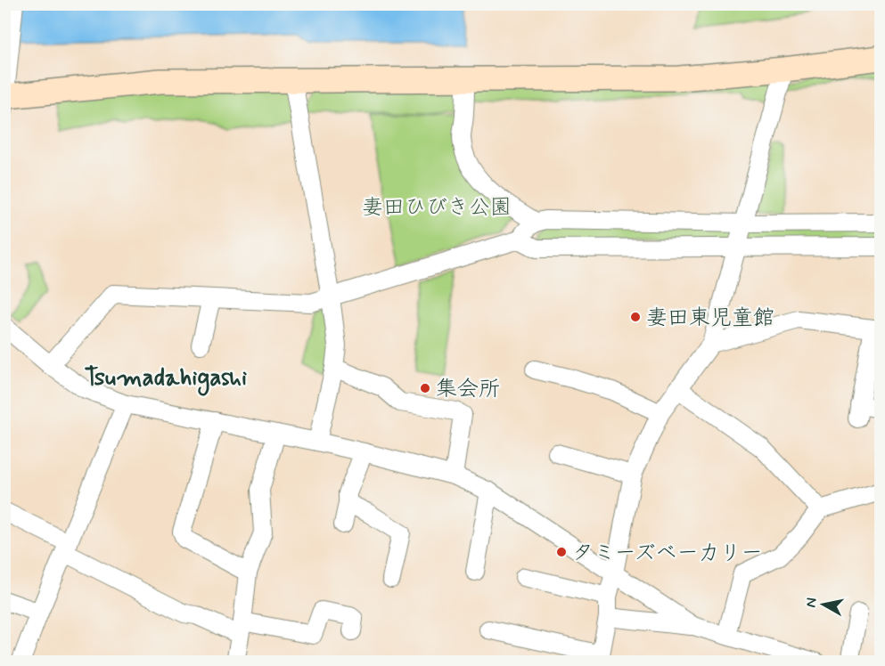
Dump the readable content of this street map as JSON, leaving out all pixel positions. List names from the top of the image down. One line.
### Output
{"districts":["Tsumadahigashi"],"parks":["妻田ひびき公園"],"places":["妻田東児童館","集会所","タミーズベーカリー"],"north":"left"}
